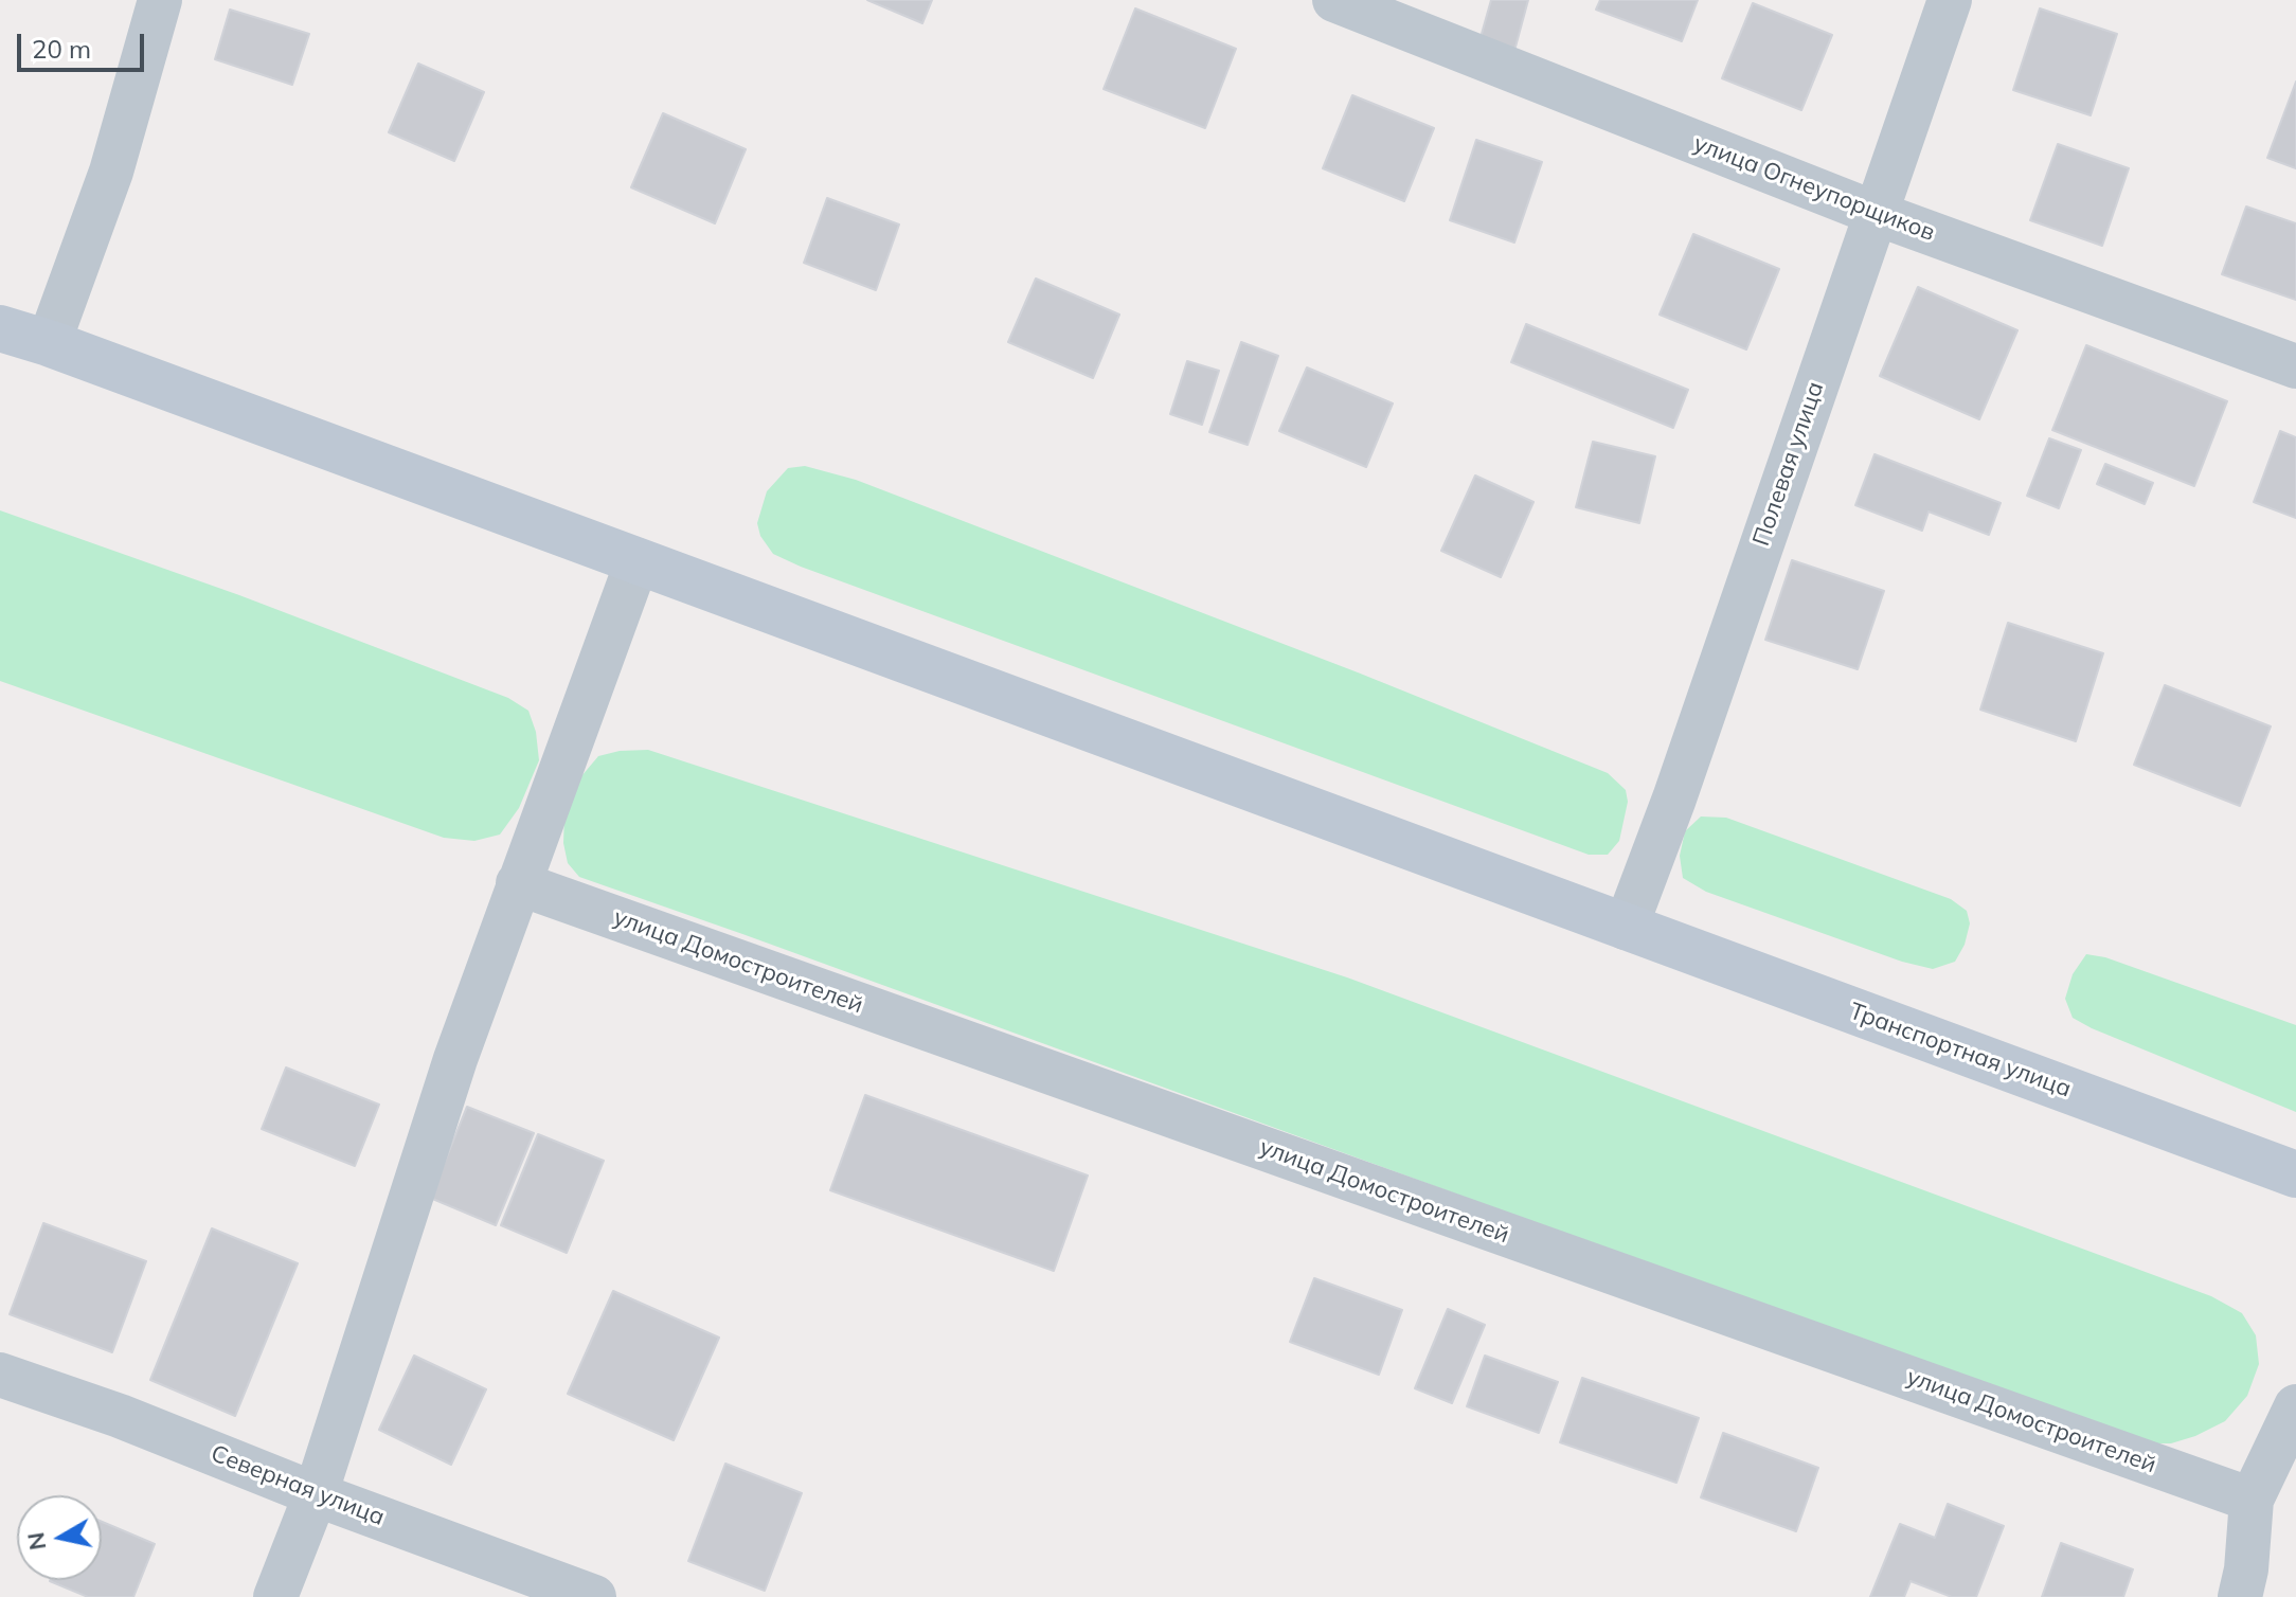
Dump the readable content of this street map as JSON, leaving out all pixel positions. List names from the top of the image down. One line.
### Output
{"streets":{"main road":["Транспортная улица"],"street":["улица Огнеупорщиков","Полевая улица","улица Домостроителей","Северная улица"]},"crossings":[["улица Огнеупорщиков","Полевая улица"],["Полевая улица","Транспортная улица"]],"scale_bar":"20 m","north":"left"}
